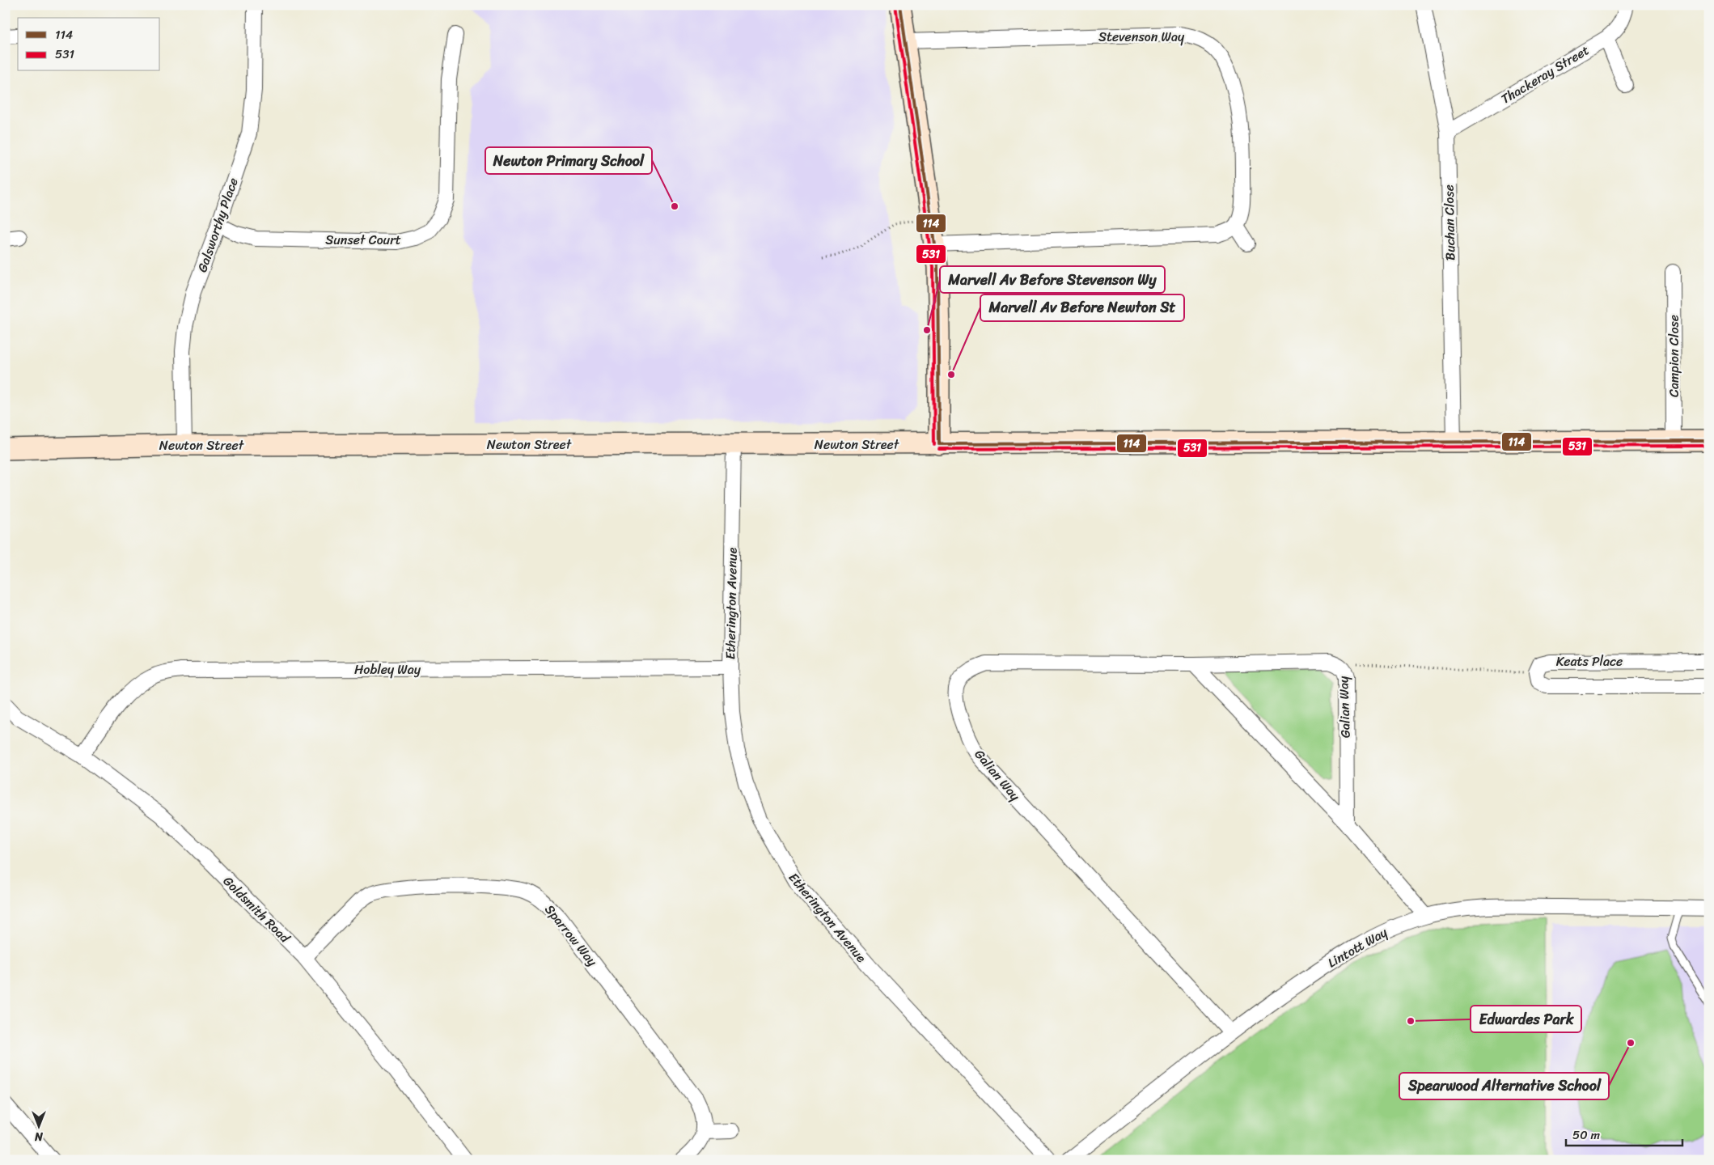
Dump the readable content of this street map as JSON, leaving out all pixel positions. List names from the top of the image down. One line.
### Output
{"streets":{"street":["Stevenson Way","Thackeray Street","Buchan Close","Galsworthy Place","Sunset Court","Campion Close","Newton Street","Etherington Avenue","Keats Place","Hobley Way","Galian Way","Goldsmith Road","Sparrow Way","Lintott Way"]},"crossings":[["Thackeray Street","Buchan Close"],["Buchan Close","Newton Street"],["Galsworthy Place","Sunset Court"],["Galsworthy Place","Newton Street"],["Campion Close","Newton Street"],["Newton Street","Etherington Avenue"],["Etherington Avenue","Hobley Way"],["Hobley Way","Goldsmith Road"],["Galian Way","Lintott Way"],["Goldsmith Road","Sparrow Way"]],"places":["Newton Primary School","Marvell Av Before Stevenson Wy","Marvell Av Before Newton St","Edwardes Park","Spearwood Alternative School"],"lines":["transit line 114","transit line 531"],"legend":["114","531"],"scale_bar":"50 m","north":"bottom"}
